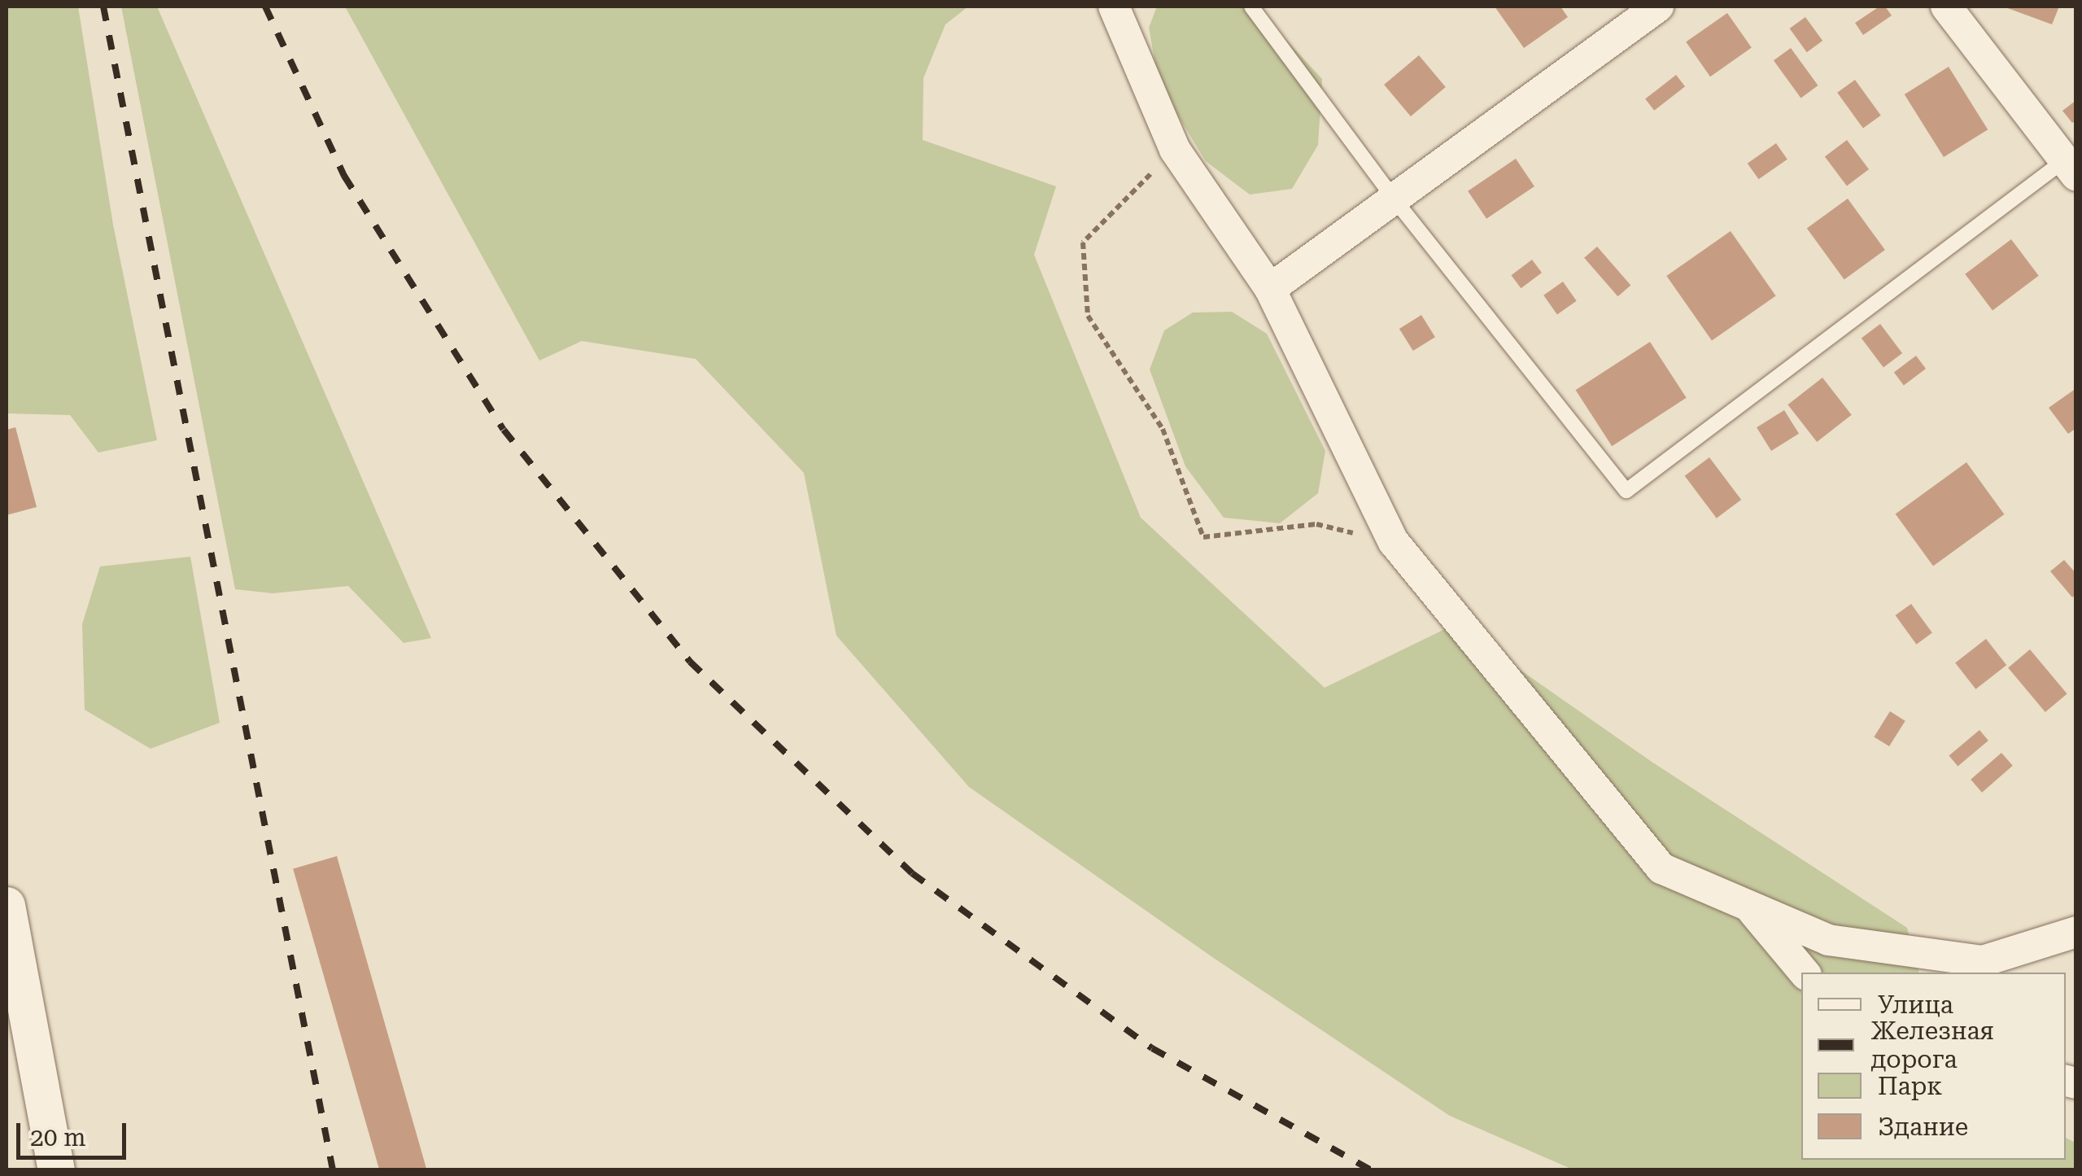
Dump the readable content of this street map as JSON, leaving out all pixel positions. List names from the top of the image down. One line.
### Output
{"legend":["Улица","Железная дорога","Парк","Здание"],"scale_bar":"20 m"}
